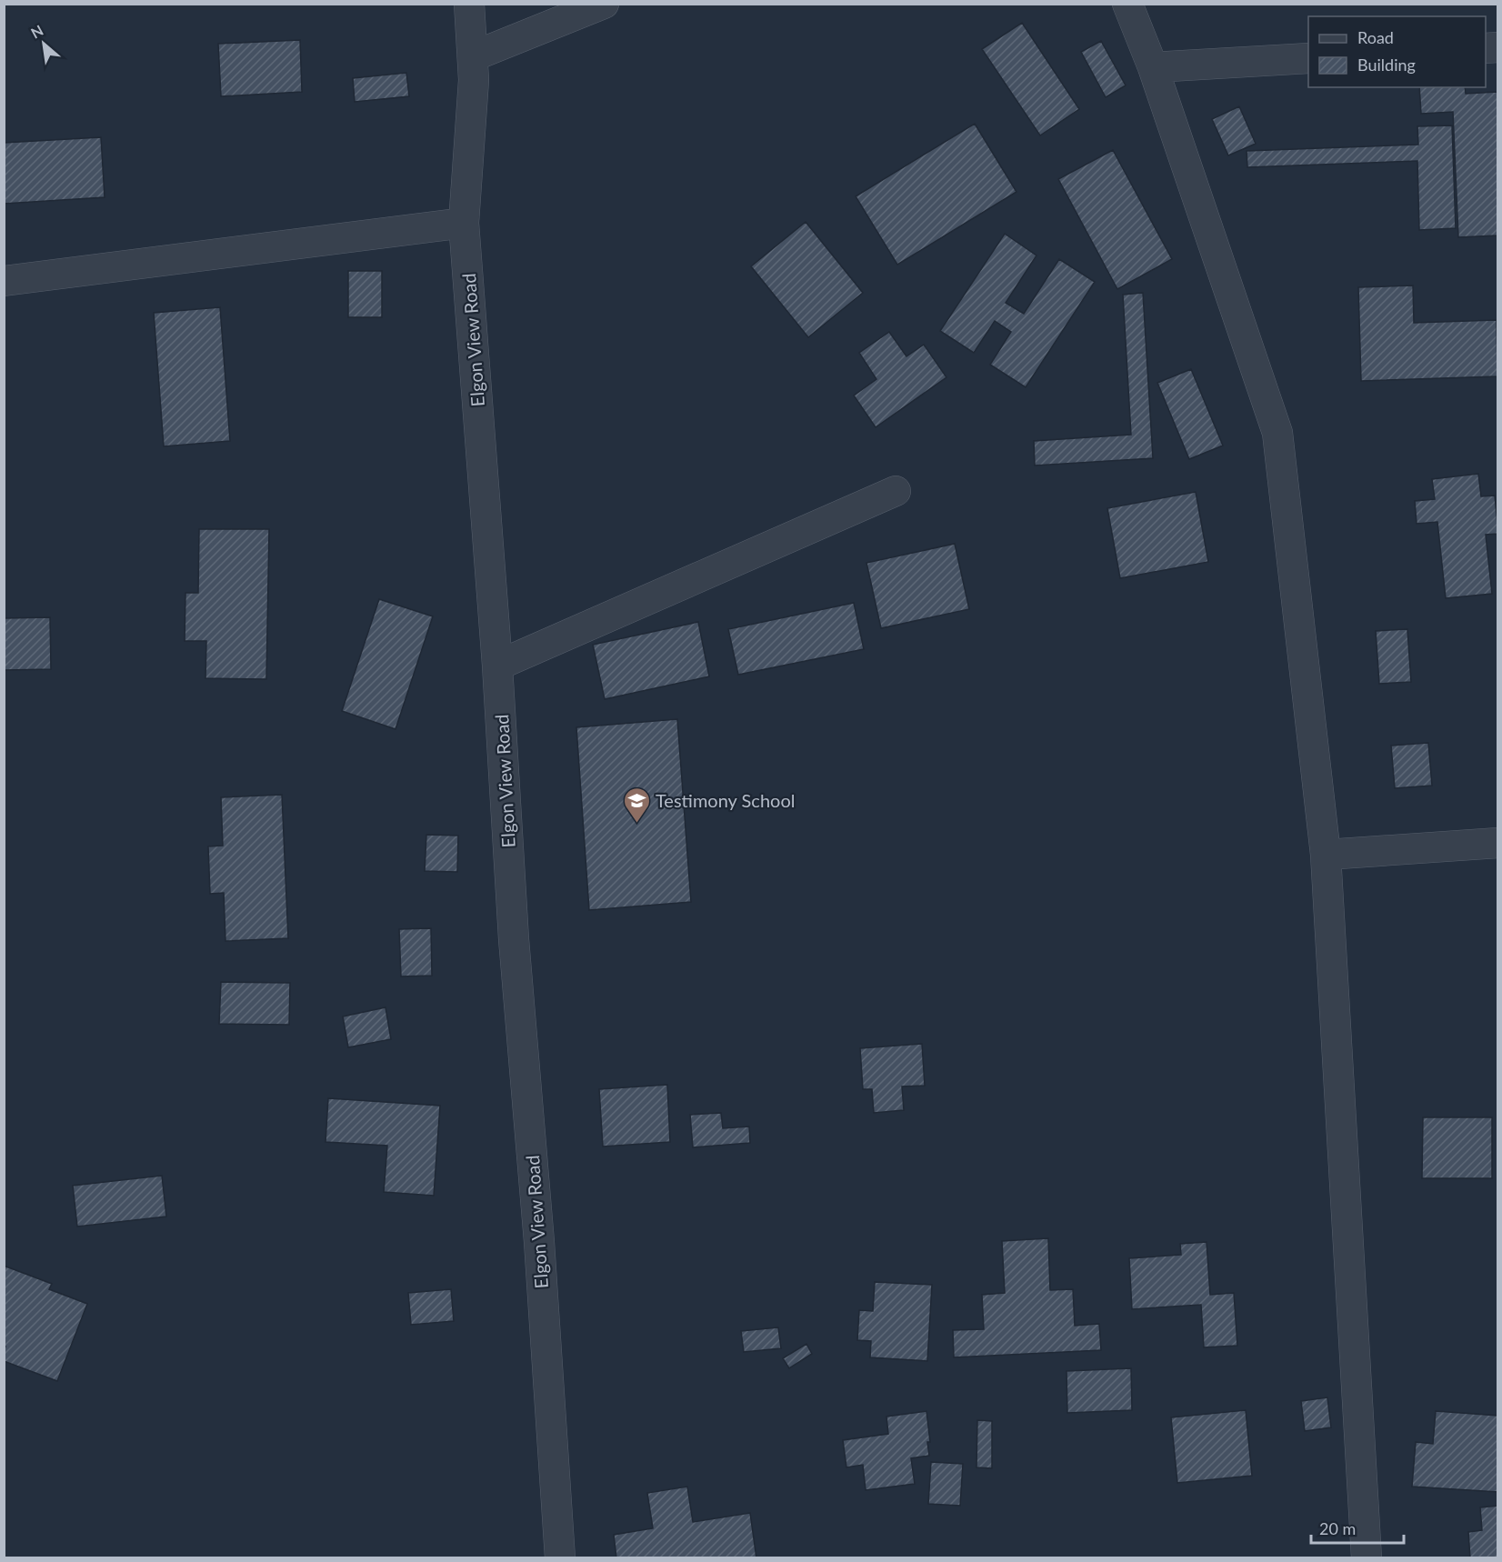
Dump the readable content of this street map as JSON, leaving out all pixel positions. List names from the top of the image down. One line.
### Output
{"streets":{"street":["Elgon View Road"]},"places":{"school or university":["Testimony School"]},"legend":["Road","Building"],"scale_bar":"20 m","north":"top left"}
